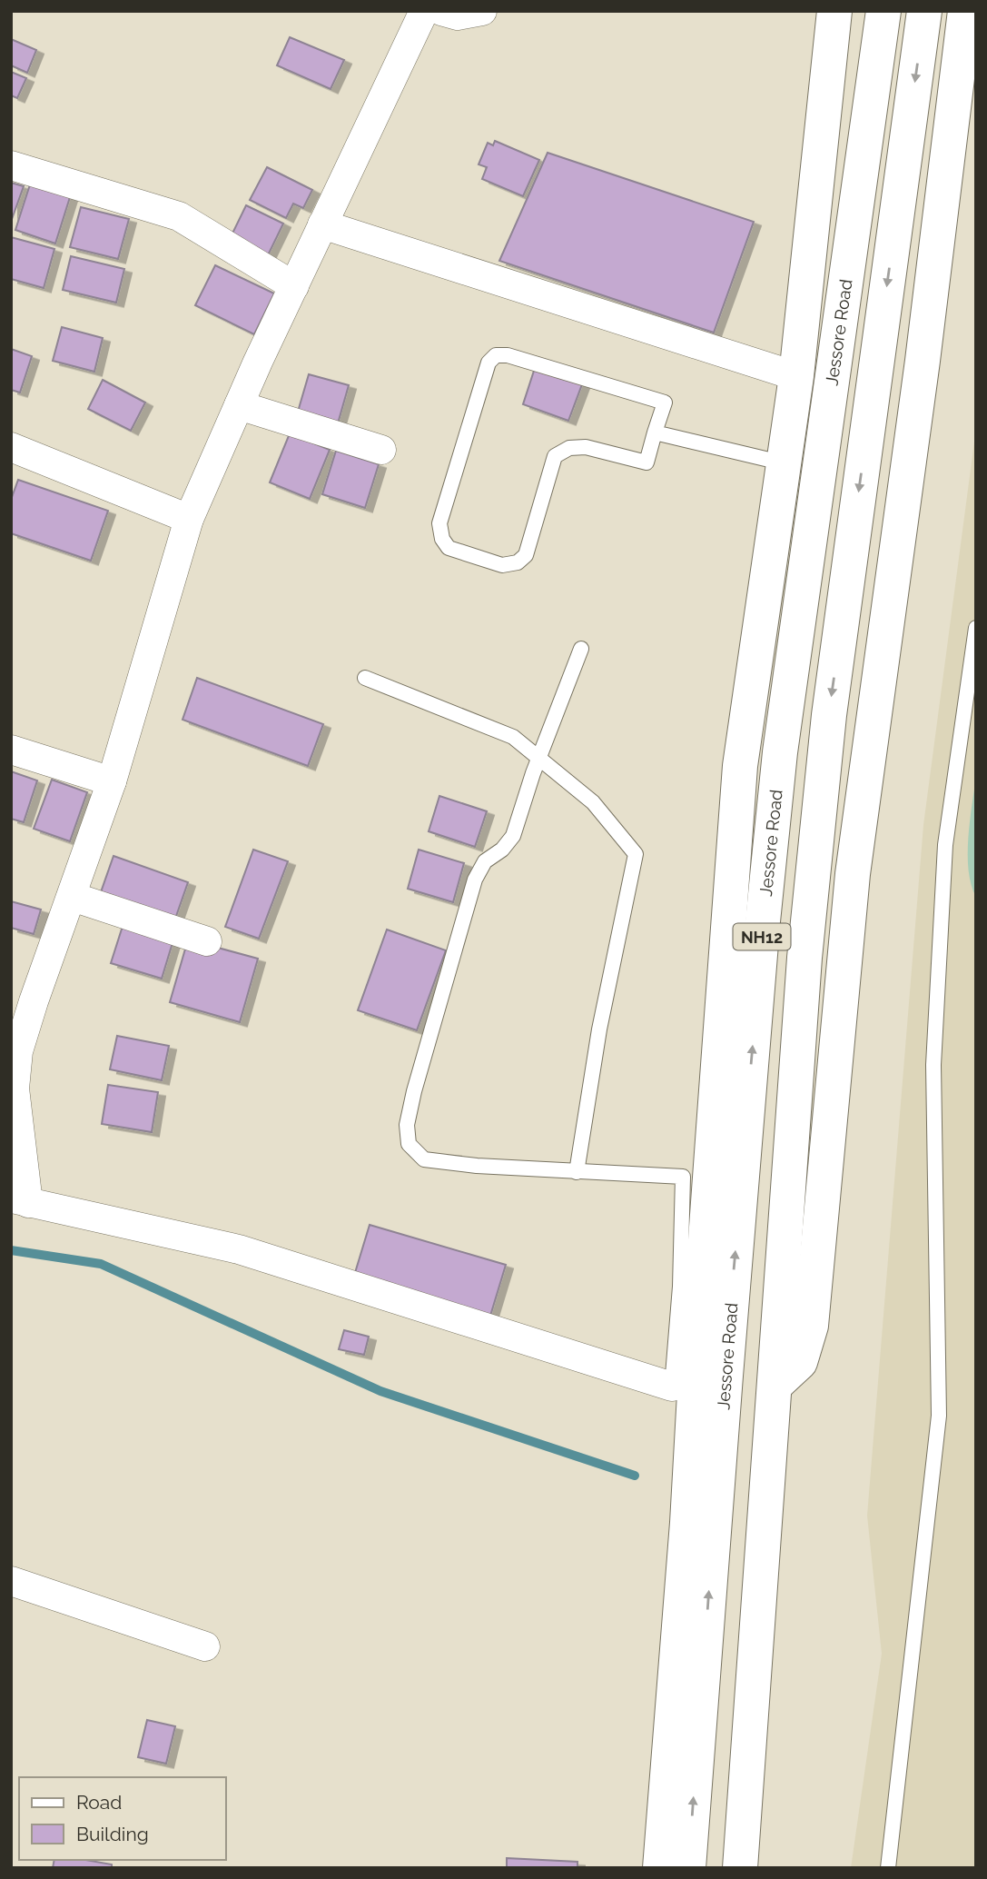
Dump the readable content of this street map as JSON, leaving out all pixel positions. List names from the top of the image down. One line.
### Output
{"streets":{"main road":["Jessore Road","NH12"]},"legend":["Road","Building"]}
